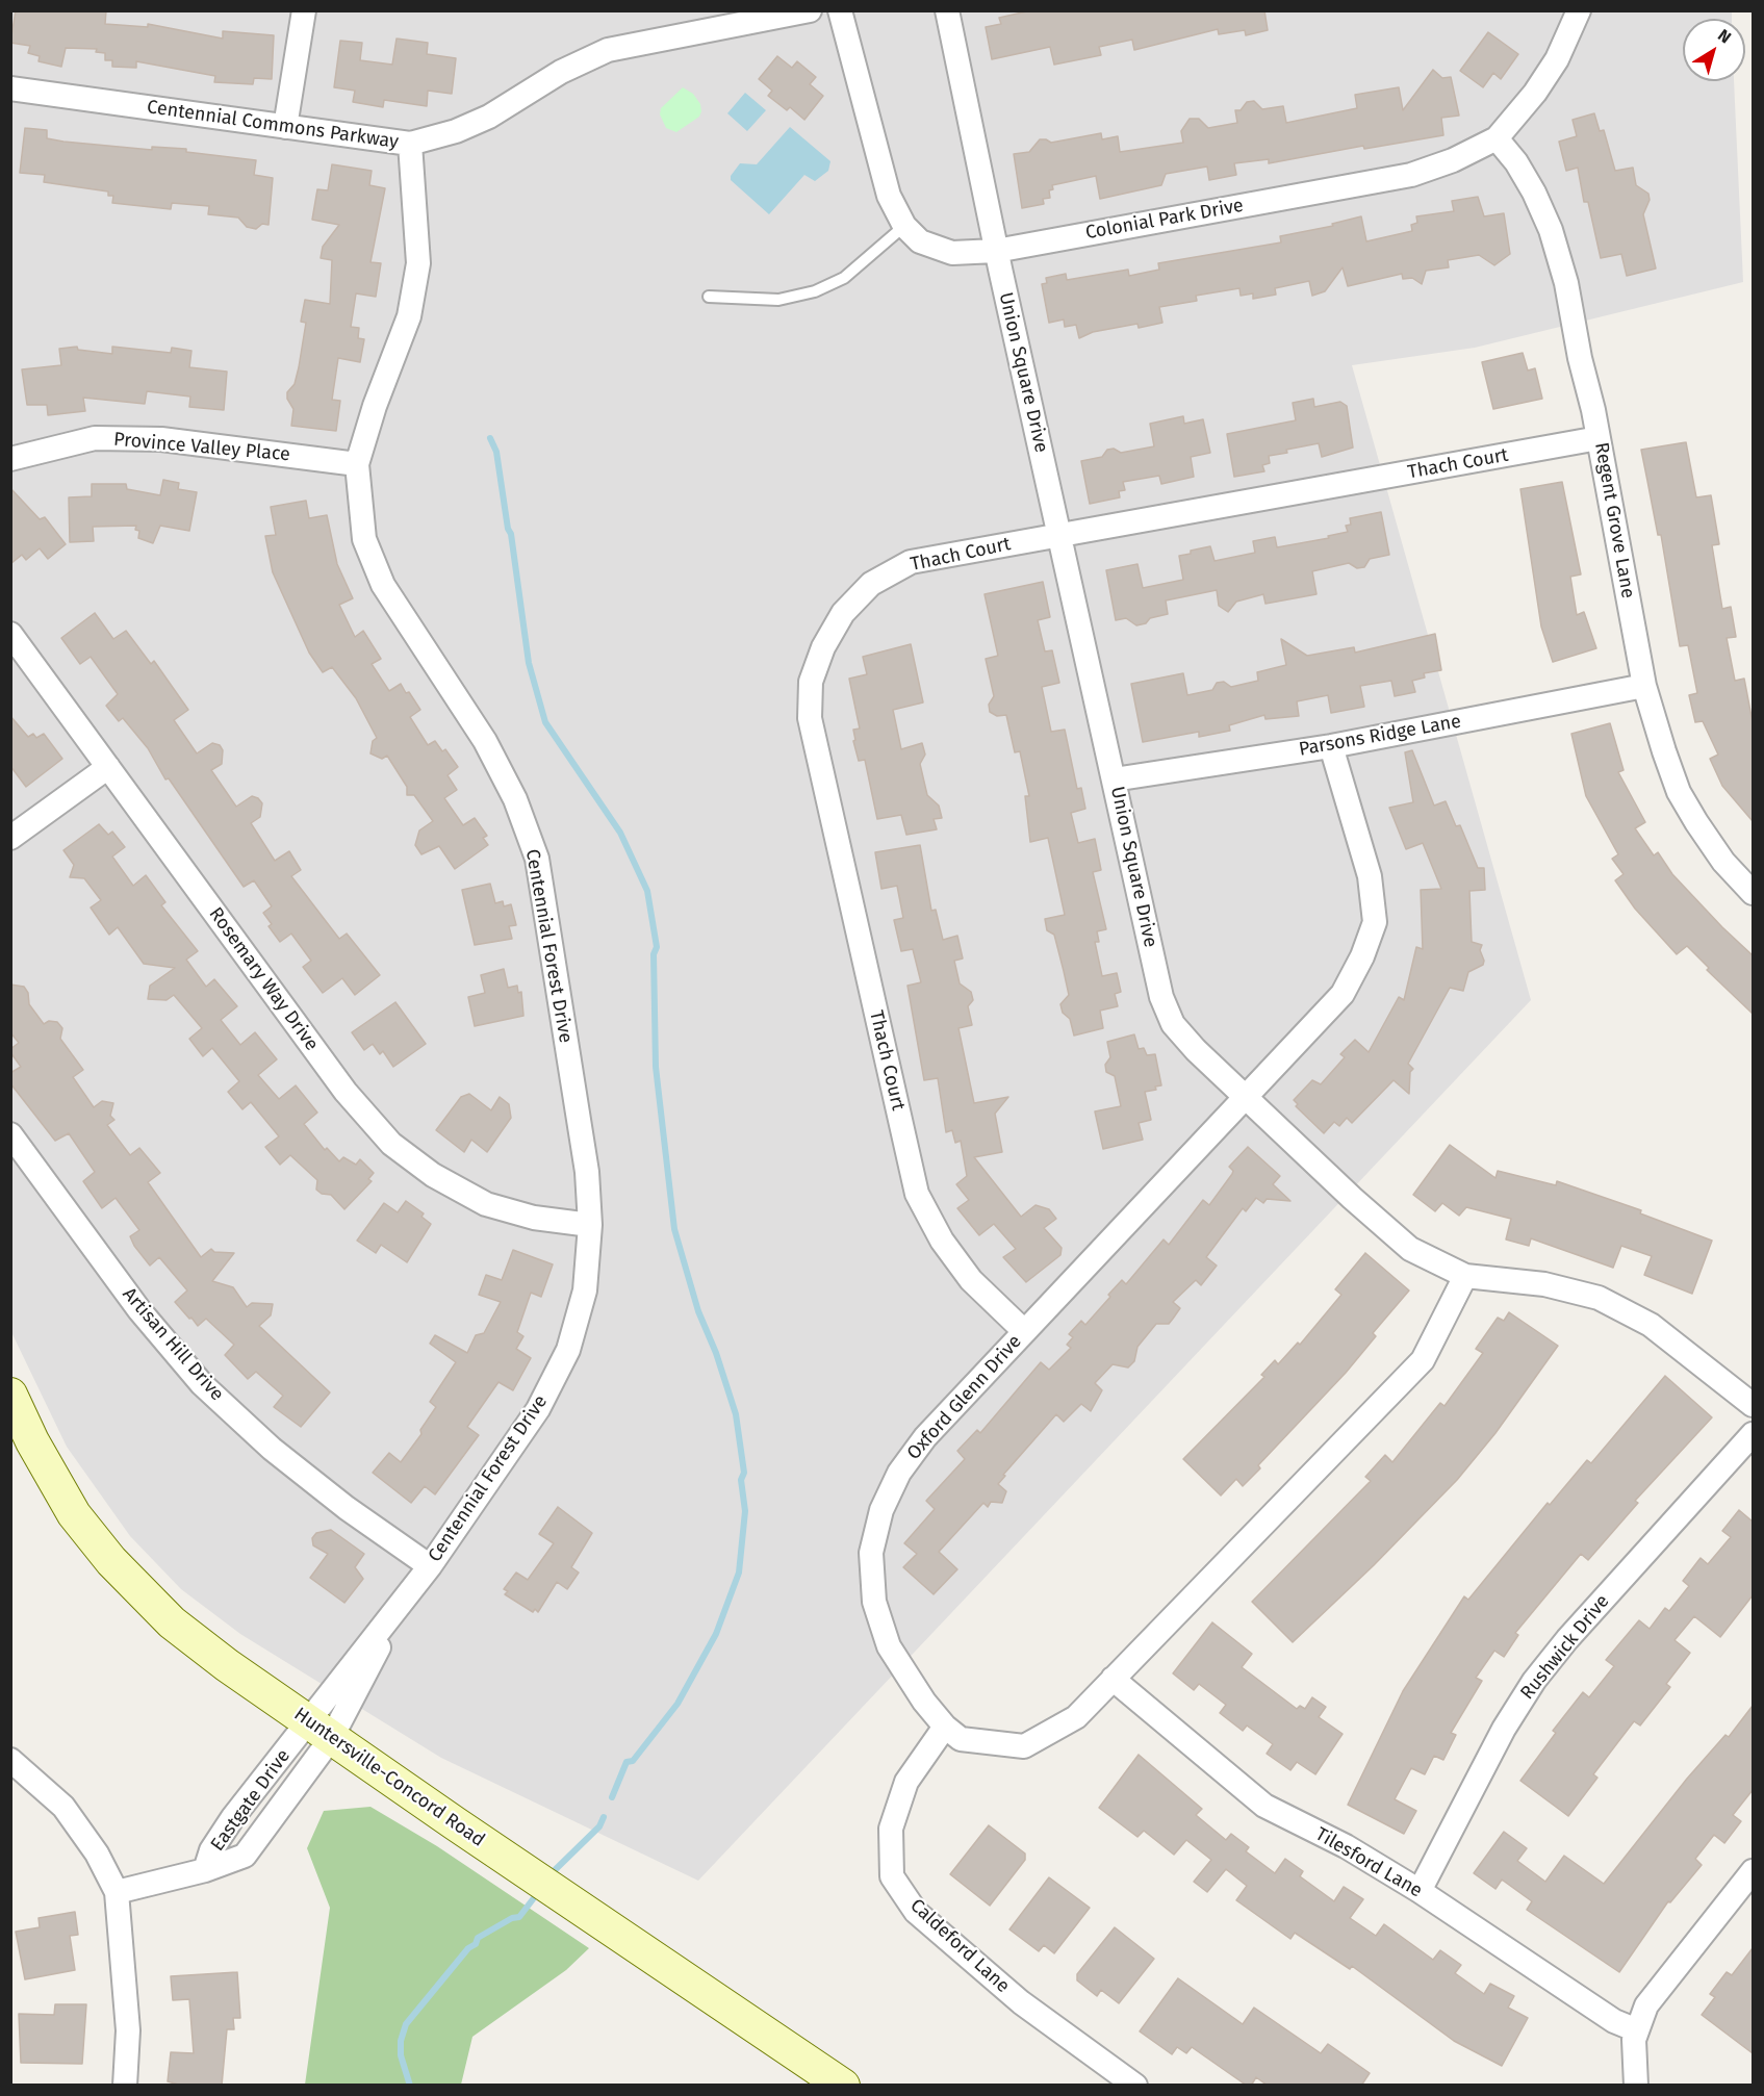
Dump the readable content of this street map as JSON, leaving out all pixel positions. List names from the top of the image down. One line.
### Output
{"streets":{"main road":["Huntersville-Concord Road"],"street":["Centennial Commons Parkway","Colonial Park Drive","Union Square Drive","Province Valley Place","Thach Court","Regent Grove Lane","Parsons Ridge Lane","Centennial Forest Drive","Rosemary Way Drive","Artisan Hill Drive","Oxford Glenn Drive","Rushwick Drive","Eastgate Drive","Tilesford Lane","Caldeford Lane"]},"crossings":[["Centennial Commons Parkway","Centennial Forest Drive"],["Colonial Park Drive","Union Square Drive"],["Colonial Park Drive","Regent Grove Lane"],["Union Square Drive","Thach Court"],["Union Square Drive","Parsons Ridge Lane"],["Union Square Drive","Oxford Glenn Drive"],["Province Valley Place","Centennial Forest Drive"],["Thach Court","Regent Grove Lane"],["Thach Court","Oxford Glenn Drive"],["Regent Grove Lane","Parsons Ridge Lane"],["Parsons Ridge Lane","Oxford Glenn Drive"],["Centennial Forest Drive","Rosemary Way Drive"],["Centennial Forest Drive","Artisan Hill Drive"],["Centennial Forest Drive","Huntersville-Concord Road"],["Centennial Forest Drive","Eastgate Drive"],["Oxford Glenn Drive","Tilesford Lane"],["Oxford Glenn Drive","Caldeford Lane"],["Rushwick Drive","Tilesford Lane"],["Huntersville-Concord Road","Eastgate Drive"]],"north":"top right"}
